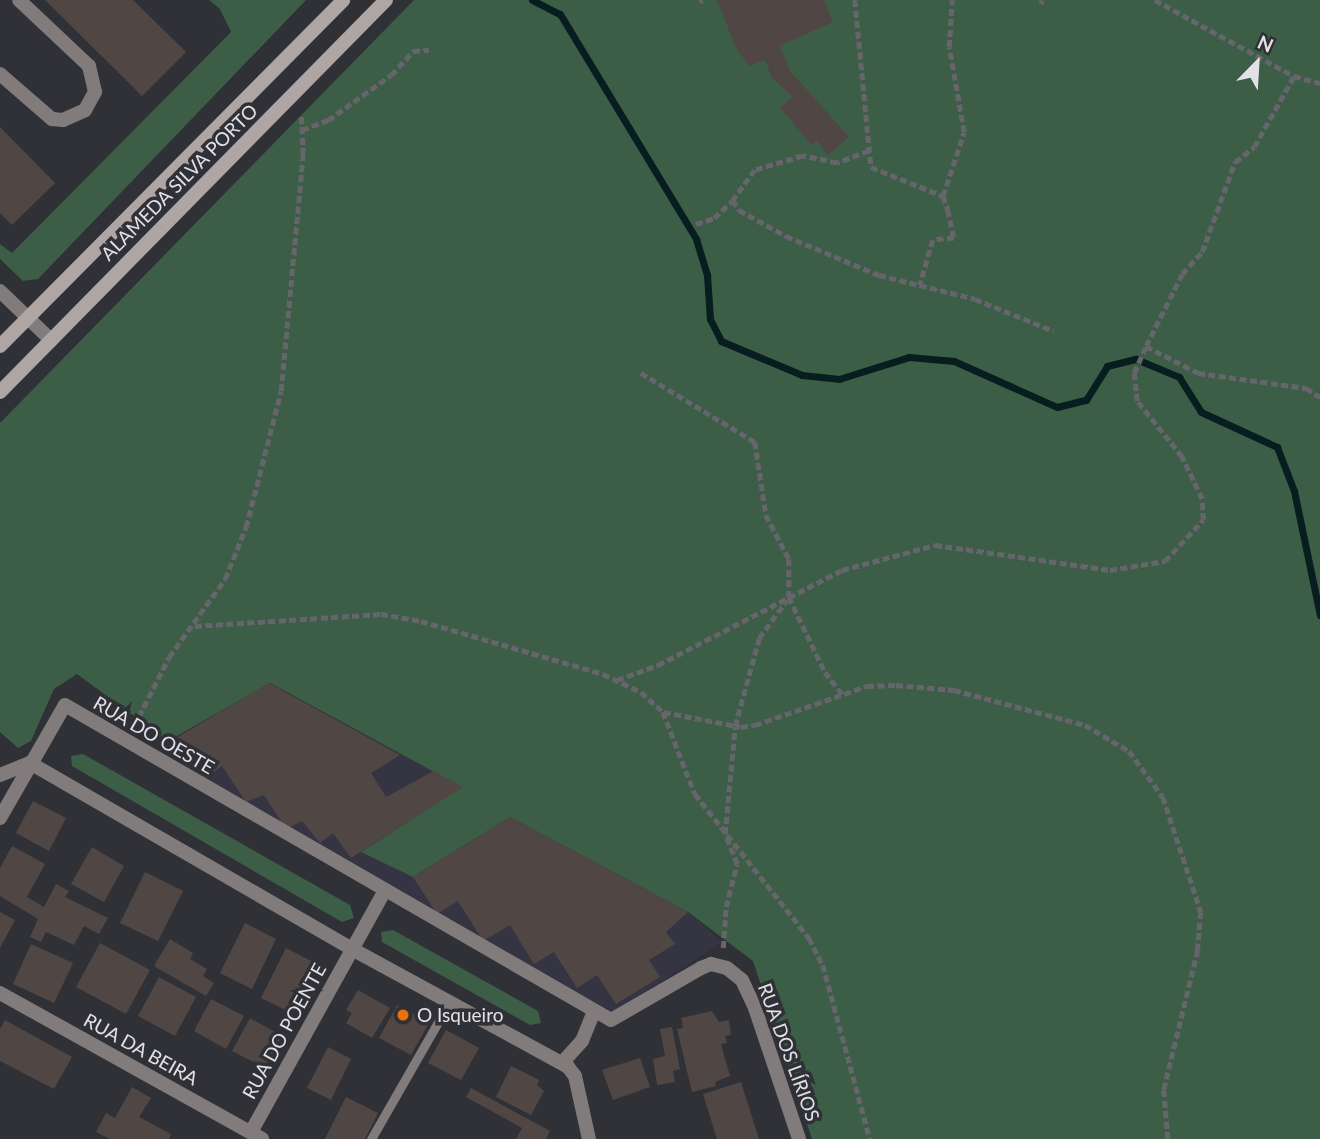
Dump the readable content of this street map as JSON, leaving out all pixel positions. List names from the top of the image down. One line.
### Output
{"streets":{"main road":["ALAMEDA SILVA PORTO"],"street":["RUA DO OESTE","RUA DO POENTE","RUA DA BEIRA","RUA DOS LÍRIOS"]},"crossings":[["RUA DO POENTE","RUA DA BEIRA"]],"places":["O Isqueiro"],"north":"top right"}
